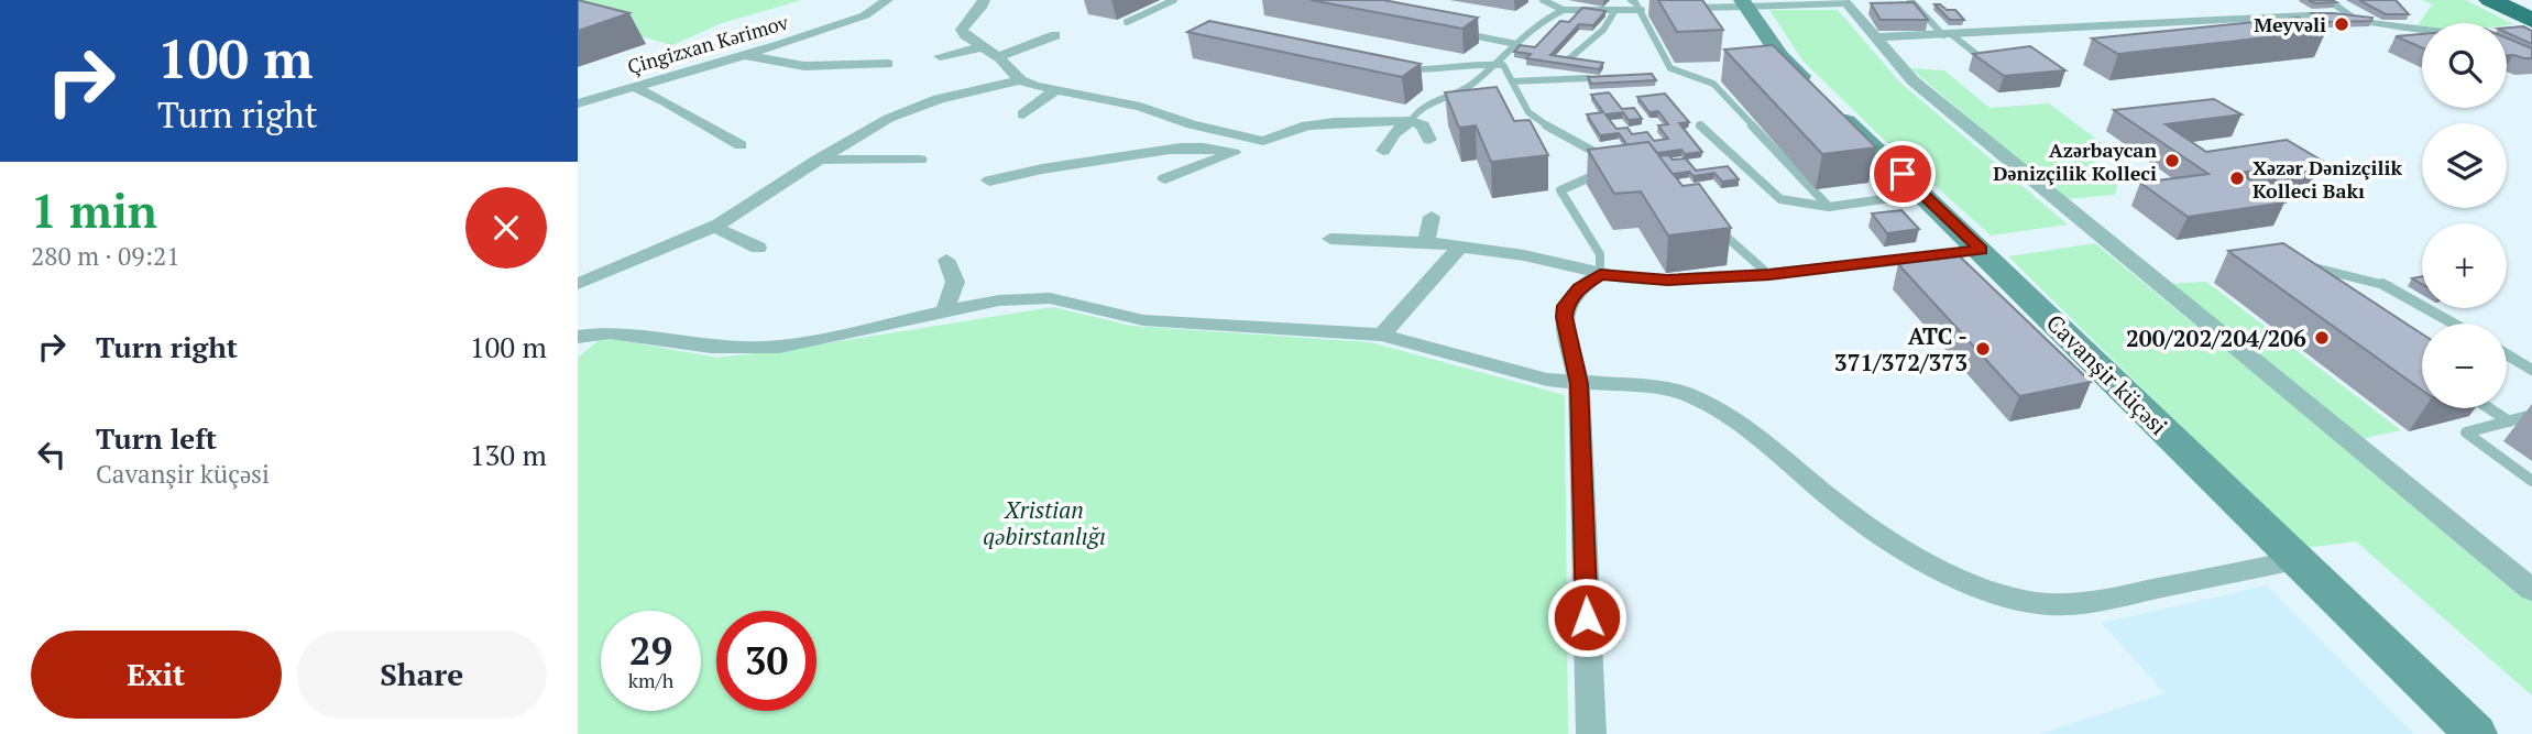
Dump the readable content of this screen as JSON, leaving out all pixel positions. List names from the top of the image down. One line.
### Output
{"streets":{"street":["Çingizxan Kərimov","Cavanşir küçəsi"]},"parks":["Xristian qəbirstanlığı"],"places":["Meyvəli","Azərbaycan Dənizçilik Kolleci","Xəzər Dənizçilik Kolleci Bakı","200/202/204/206","ATC - 371/372/373"],"page":{"turn":["100 m","Turn right"],"map_buttons":["+","−"],"heading":["1 min","280 m · 09:21"],"list":[{"name":"Turn right","value":"100 m"},{"name":"Turn left","note":"Cavanşir küçəsi","value":"130 m"}],"speed":"29 km/h","limit":"30","buttons":["Exit","Share"]}}
